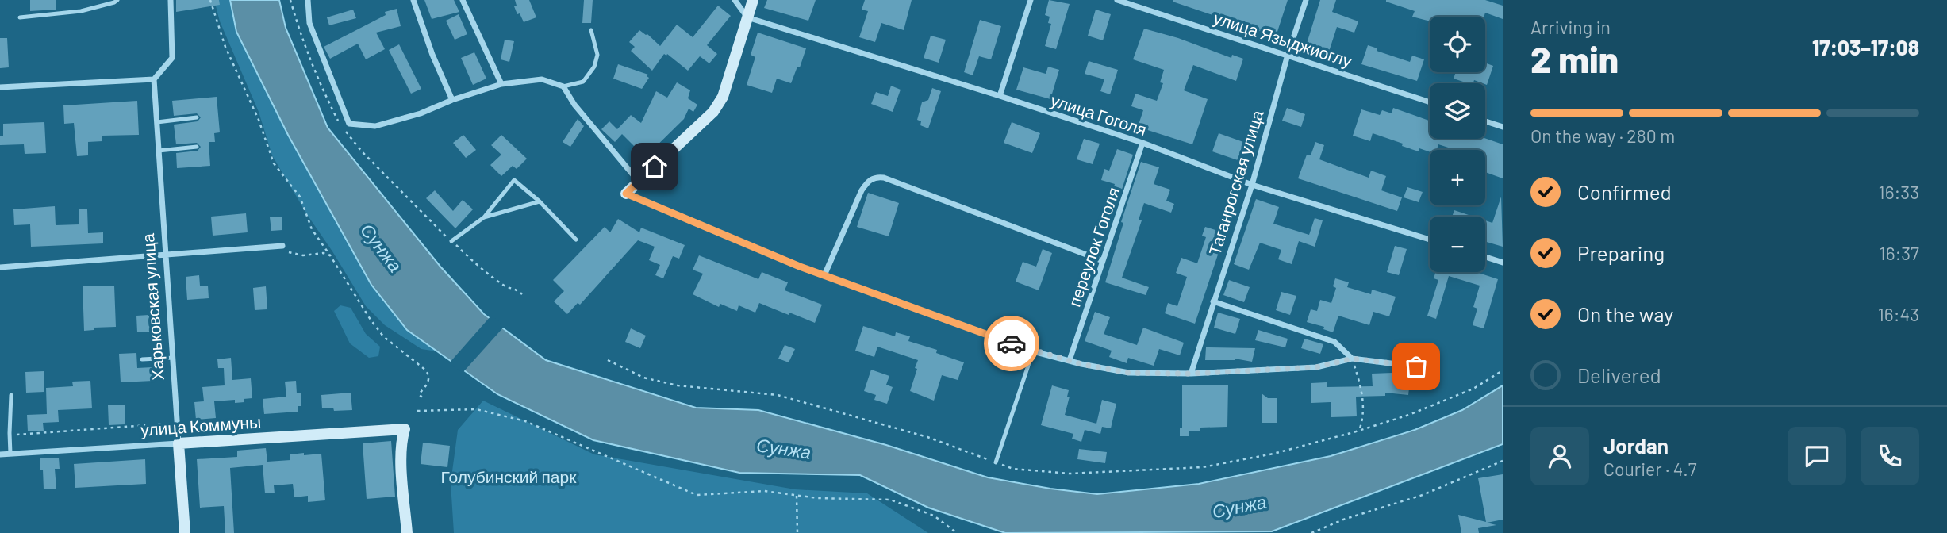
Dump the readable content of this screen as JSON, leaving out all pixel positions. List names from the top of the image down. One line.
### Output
{"streets":{"main road":["Харьковская улица","улица Коммуны"],"street":["улица Языджиоглу","улица Гоголя","Таганрогская улица","переулок Гоголя"]},"crossings":[["улица Языджиоглу","Таганрогская улица"],["улица Гоголя","Таганрогская улица"],["улица Гоголя","переулок Гоголя"],["Харьковская улица","улица Коммуны"]],"water":["Сунжа"],"parks":["Голубинский парк"],"page":{"heading":["2 min","Arriving in","17:03–17:08"],"panel":["Jordan","Courier · 4.7"],"map_buttons":["+","−"],"bar":"On the way · 280 m","list":[["Confirmed","16:33"],["Preparing","16:37"],["On the way","16:43"],"Delivered"]}}
